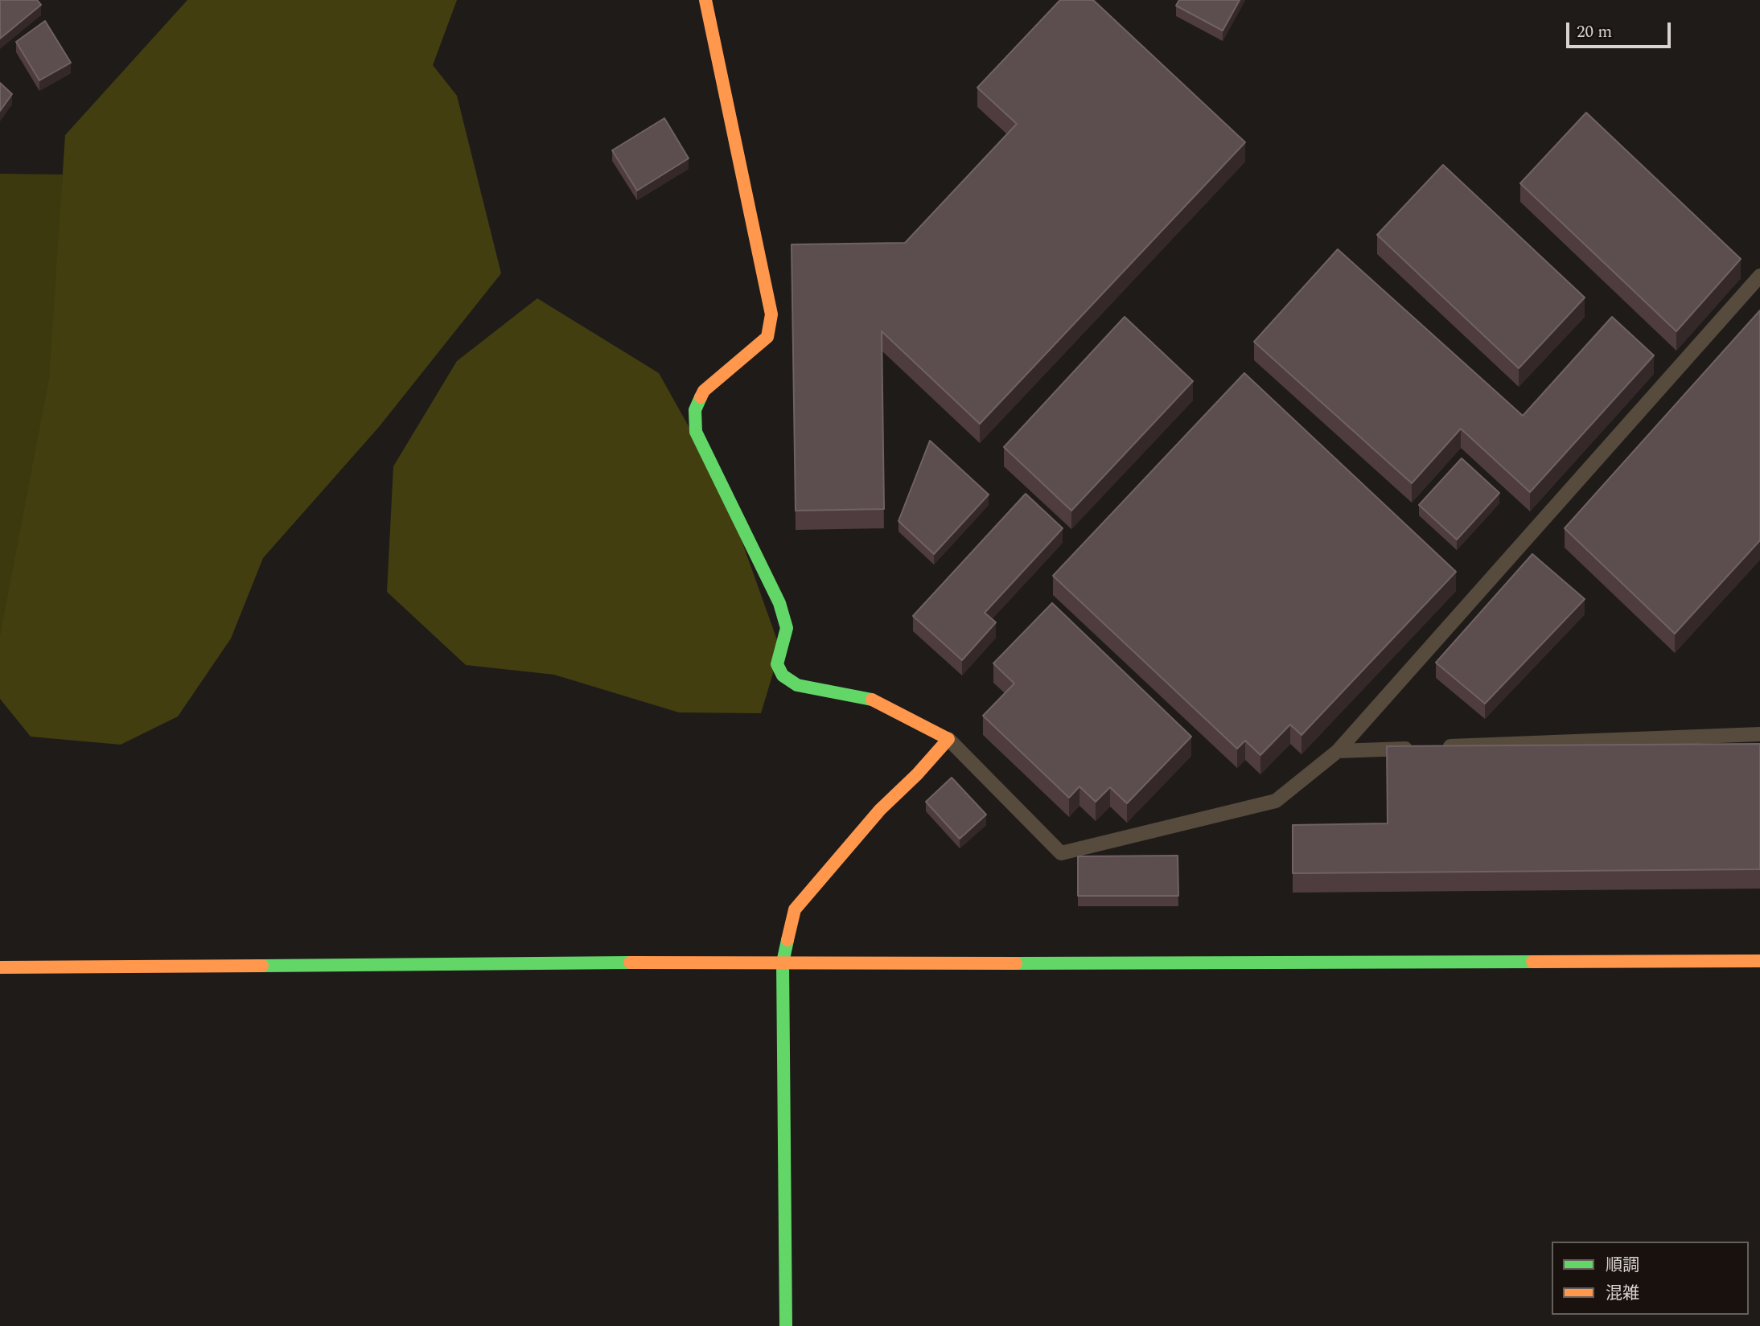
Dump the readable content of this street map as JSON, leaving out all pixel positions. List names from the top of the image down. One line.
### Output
{"legend":["順調","混雑"],"scale_bar":"20 m"}
